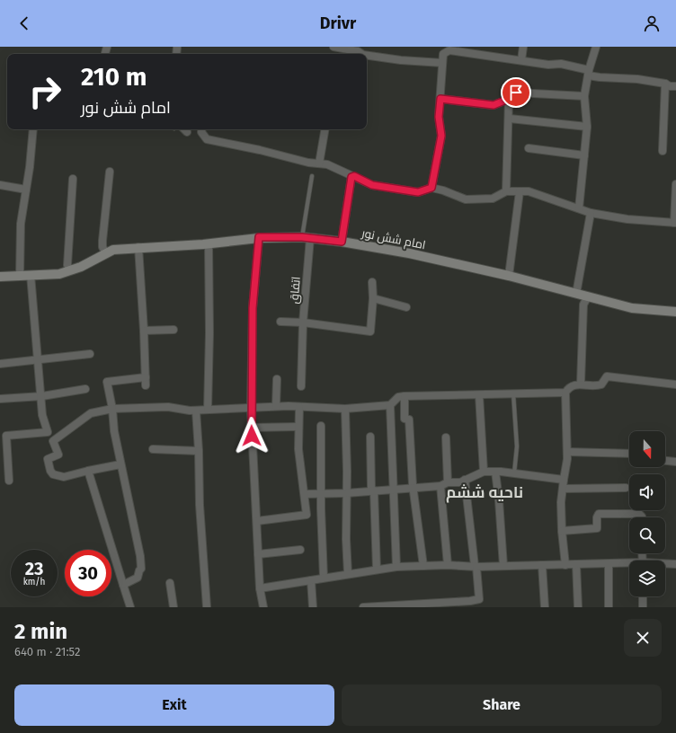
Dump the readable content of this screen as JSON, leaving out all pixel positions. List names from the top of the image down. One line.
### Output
{"streets":{"street":["امام شش نور","اتفاق"]},"crossings":[["امام شش نور","اتفاق"]],"districts":["ناحیه ششم"],"north":"bottom","page":{"header":"Drivr","turn":["210 m","امام شش نور"],"speed":"23 km/h","limit":"30","heading":["2 min","640 m · 21:52"],"buttons":["Exit","Share"]}}
